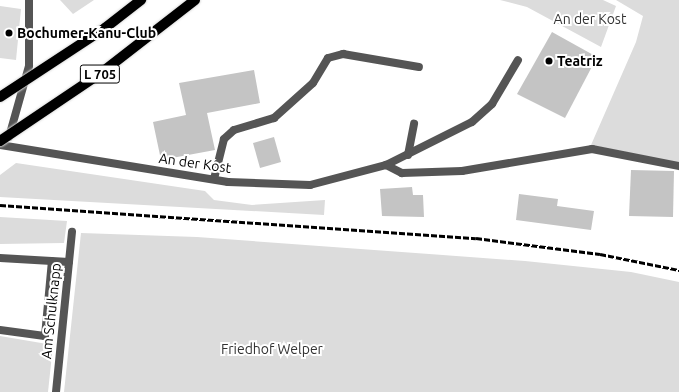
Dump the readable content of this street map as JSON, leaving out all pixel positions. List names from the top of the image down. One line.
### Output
{"streets":{"main road":["L 705"],"street":["An der Kost","Am Schulknapp"]},"crossings":[["L 705","An der Kost"]],"parks":["An der Kost","Friedhof Welper"],"places":["Bochumer-Kanu-Club","Teatriz"]}
